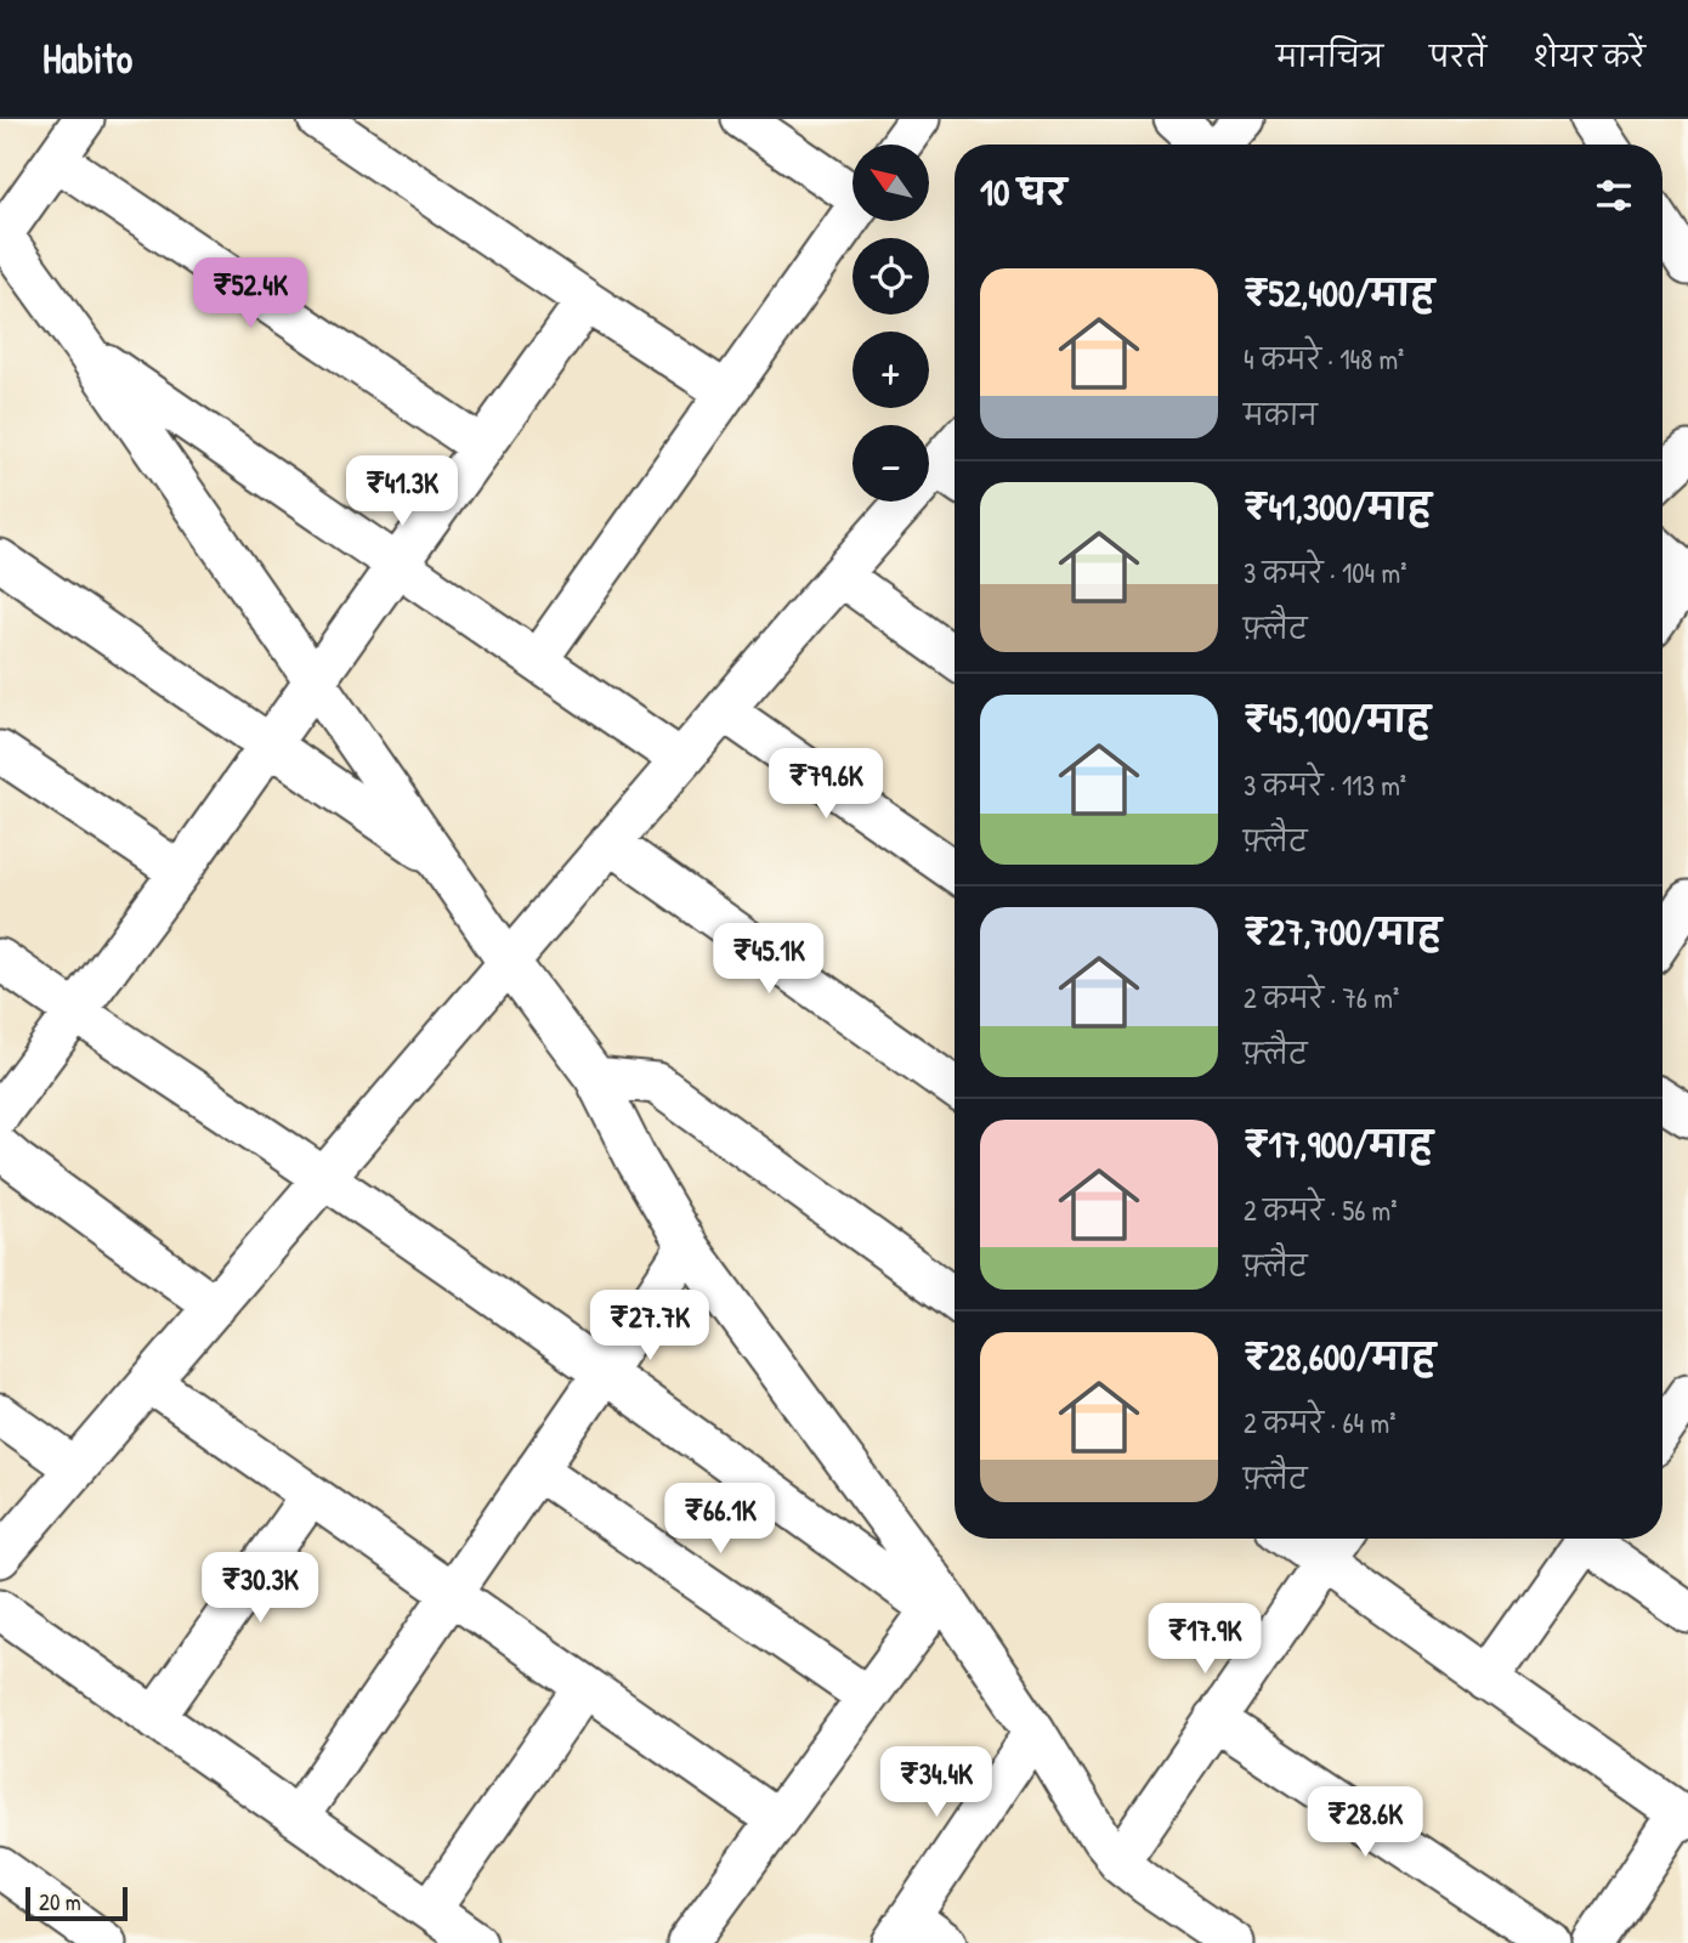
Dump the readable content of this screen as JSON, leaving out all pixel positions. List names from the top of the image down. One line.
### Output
{"scale_bar":"20 m","north":"top left","page":{"header":"Habito","nav":["मानचित्र","परतें","शेयर करें"],"map_buttons":["+","−"],"heading":"10 घर","list":[{"name":"₹52,400/माह","note":"4 कमरे · 148 m² · मकान"},{"name":"₹41,300/माह","note":"3 कमरे · 104 m² · फ़्लैट"},{"name":"₹45,100/माह","note":"3 कमरे · 113 m² · फ़्लैट"},{"name":"₹27,700/माह","note":"2 कमरे · 76 m² · फ़्लैट"},{"name":"₹17,900/माह","note":"2 कमरे · 56 m² · फ़्लैट"},{"name":"₹28,600/माह","note":"2 कमरे · 64 m² · फ़्लैट"}],"price":["₹52.4K","₹41.3K","₹79.6K","₹45.1K","₹27.7K","₹66.1K","₹30.3K","₹17.9K","₹34.4K","₹28.6K"],"scale":"20 m"}}
